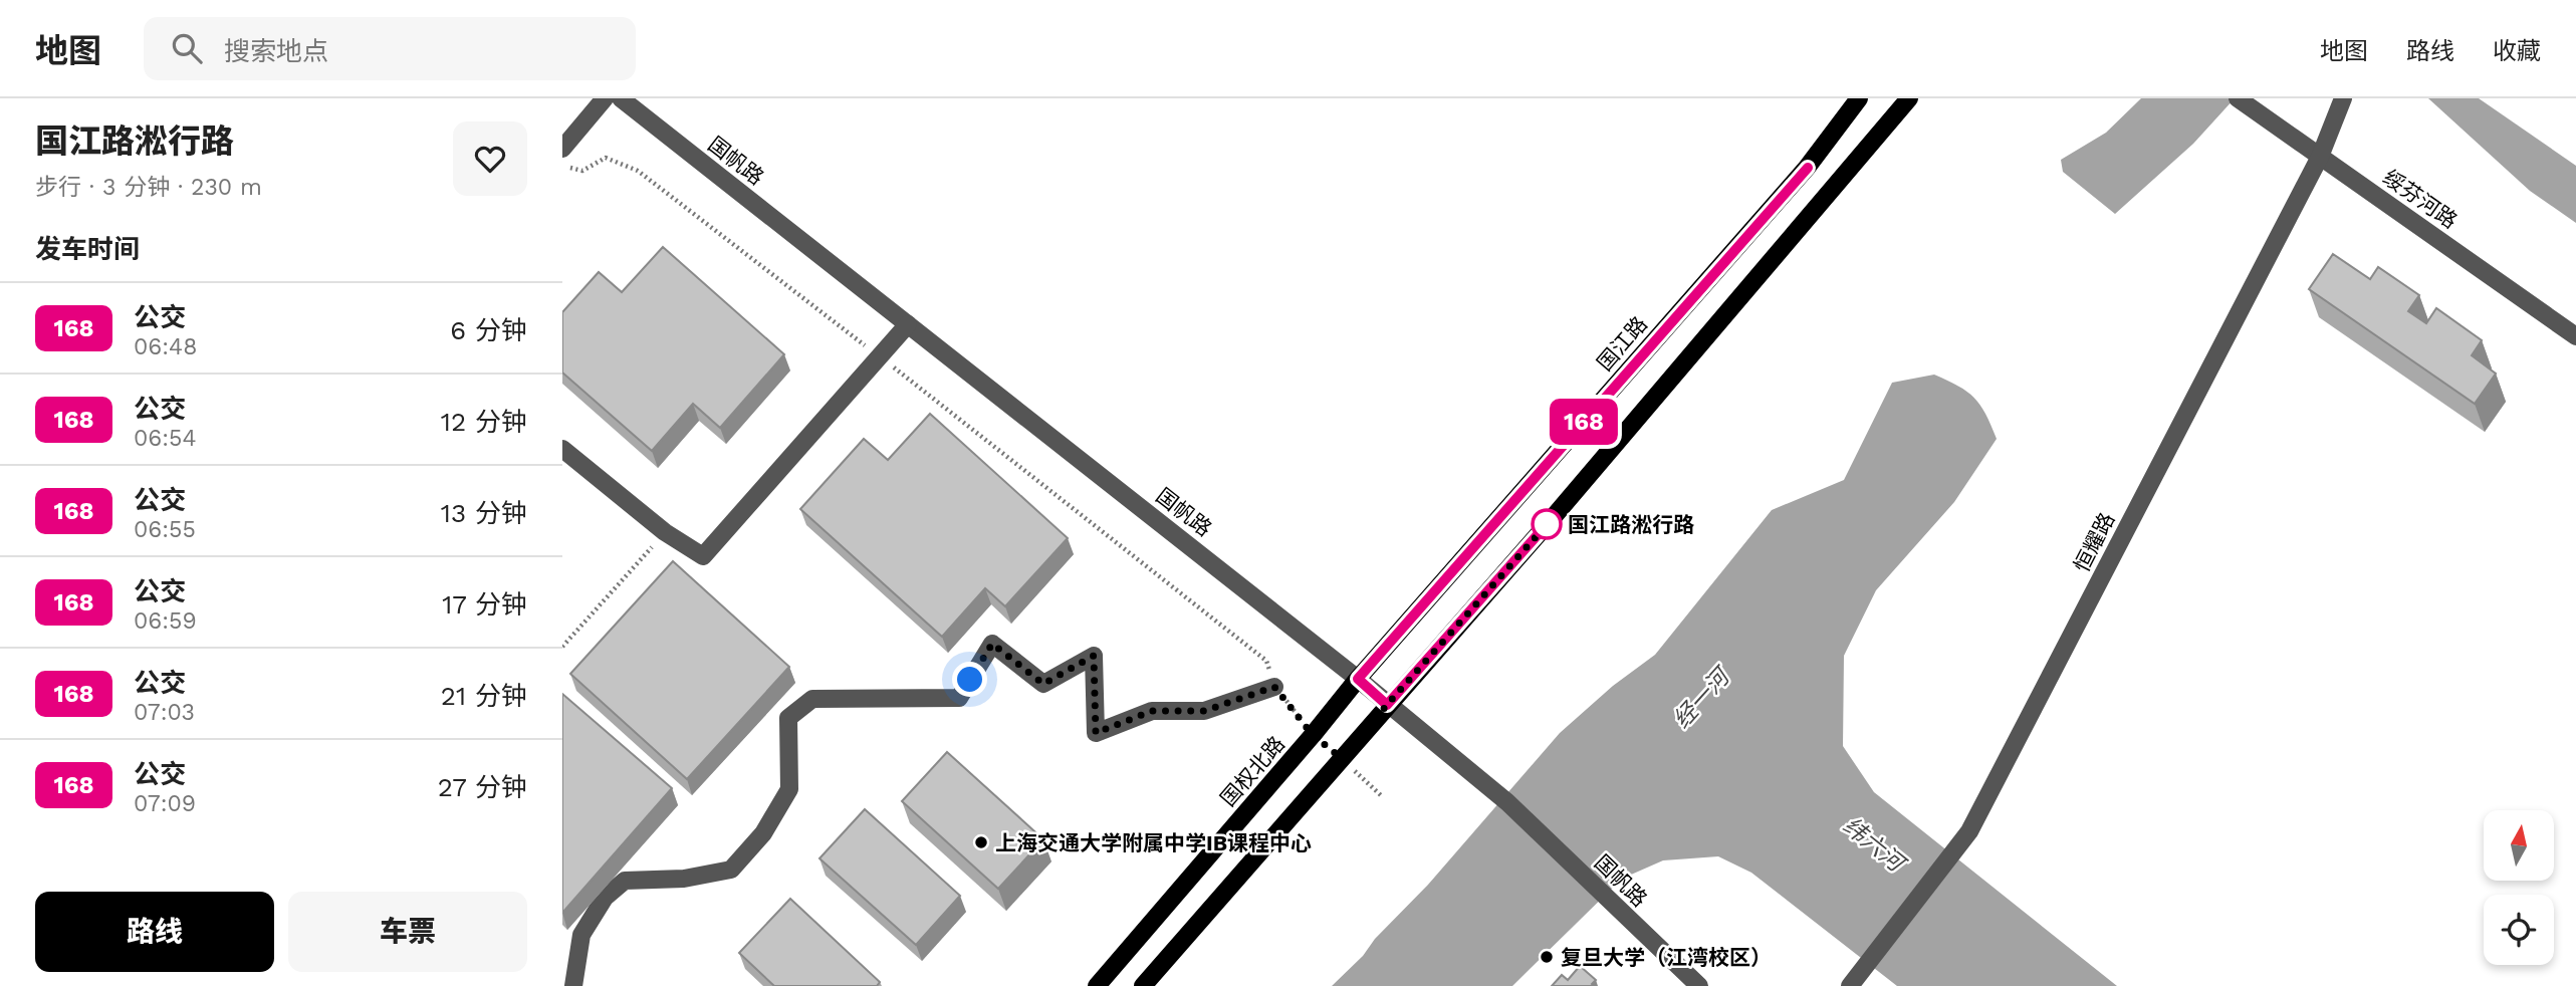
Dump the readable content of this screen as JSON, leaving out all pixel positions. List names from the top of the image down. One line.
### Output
{"streets":{"main road":["国江路","国权北路"],"street":["国帆路","绥芬河路","恒耀路"]},"crossings":[["国帆路","国江路"],["国帆路","国权北路"],["绥芬河路","恒耀路"],["国江路","国权北路"]],"water":["经一河","纬六河"],"places":["国江路淞行路","上海交通大学附属中学IB课程中心","复旦大学（江湾校区）"],"lines":["bus line 168"],"north":"top","page":{"header":"地图","search":"搜索地点","nav":["地图","路线","收藏"],"heading":[["国江路淞行路","步行 · 3 分钟 · 230 m"],"发车时间"],"on_map":"168","list":[{"mark":"168","name":"公交","note":"06:48","value":"6 分钟"},{"mark":"168","name":"公交","note":"06:54","value":"12 分钟"},{"mark":"168","name":"公交","note":"06:55","value":"13 分钟"},{"mark":"168","name":"公交","note":"06:59","value":"17 分钟"},{"mark":"168","name":"公交","note":"07:03","value":"21 分钟"},{"mark":"168","name":"公交","note":"07:09","value":"27 分钟"}],"buttons":["路线","车票"]}}
